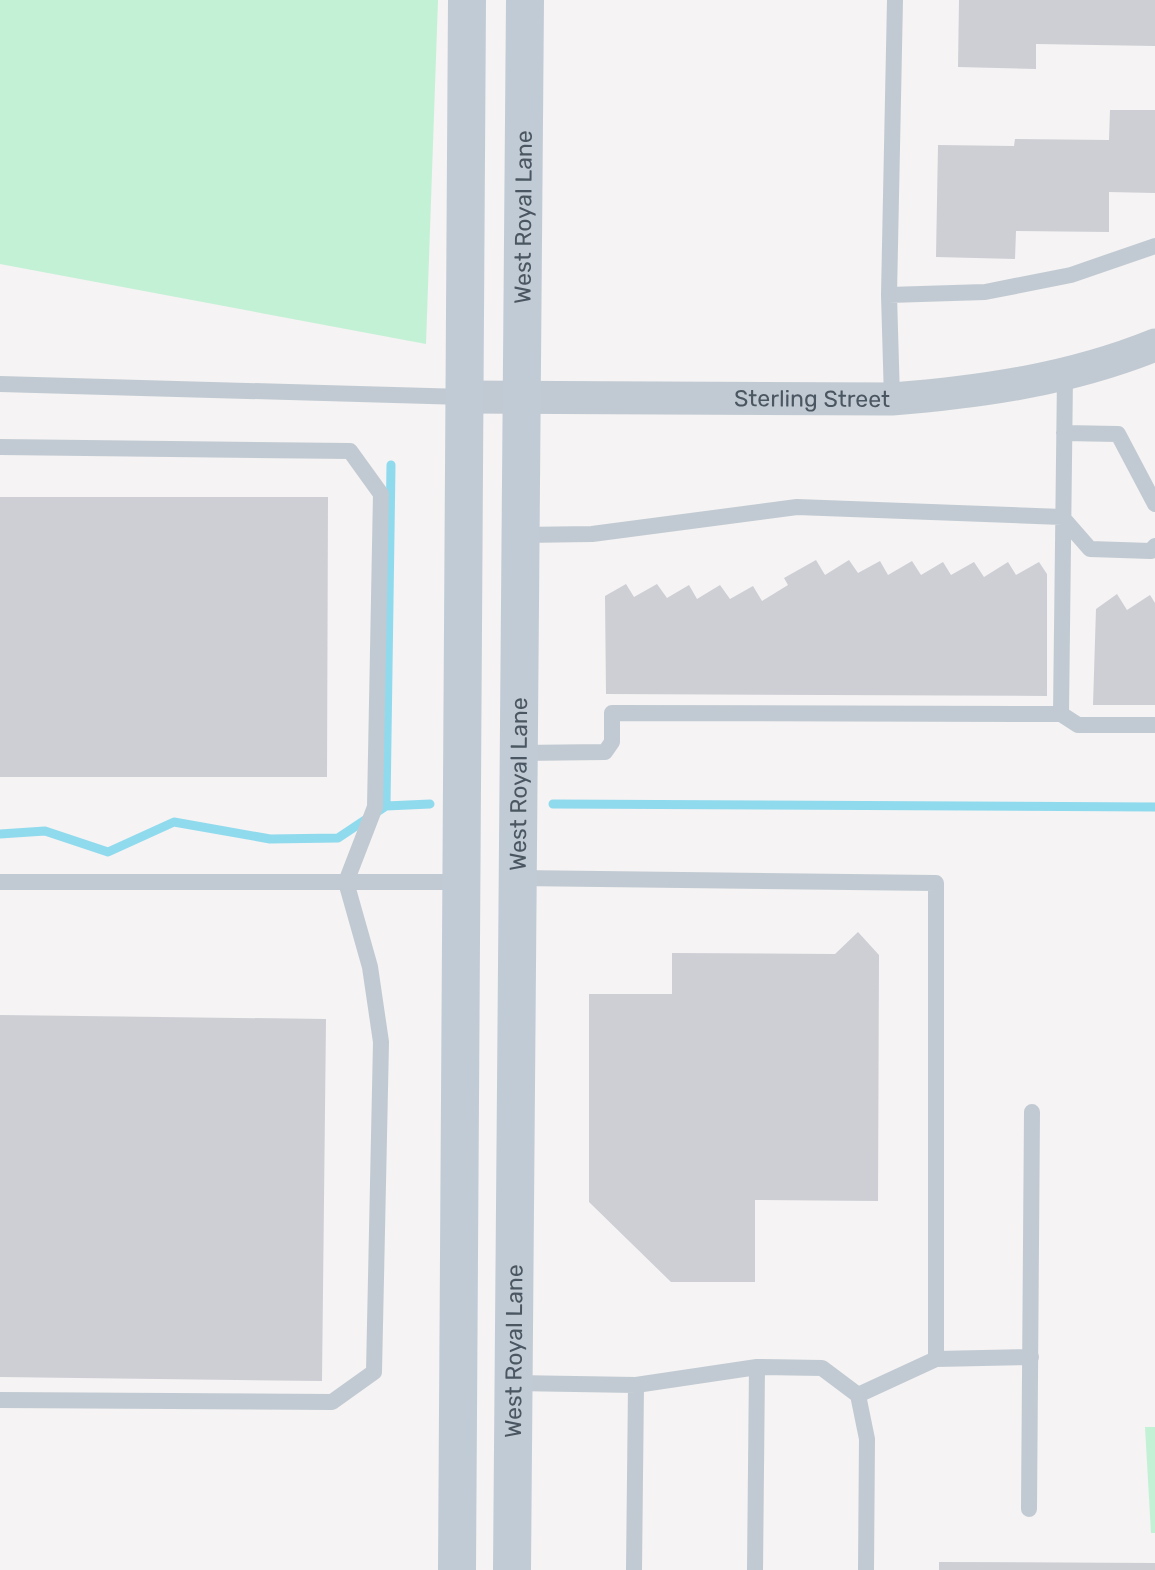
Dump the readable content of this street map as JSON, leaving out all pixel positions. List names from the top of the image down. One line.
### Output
{"streets":{"main road":["West Royal Lane"],"street":["Sterling Street"]},"crossings":[["West Royal Lane","Sterling Street"]]}
